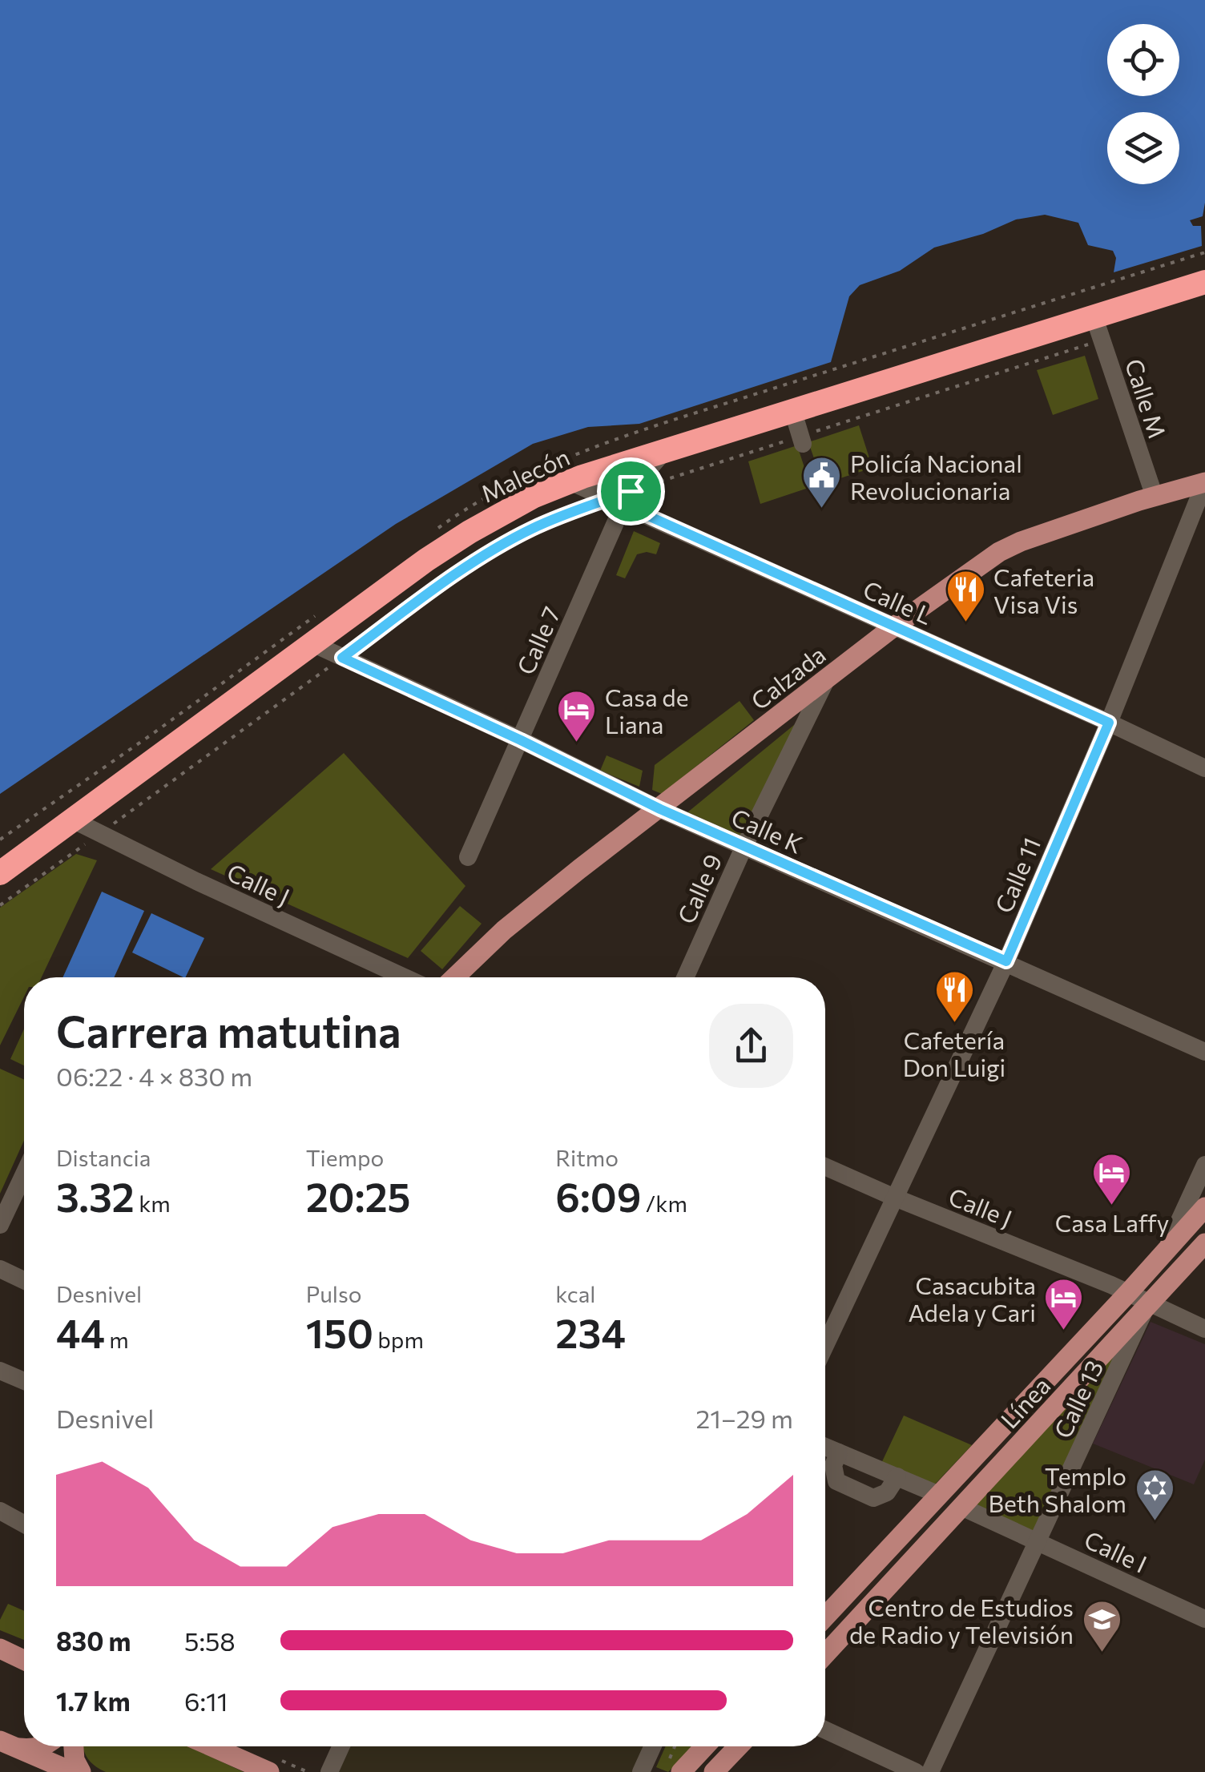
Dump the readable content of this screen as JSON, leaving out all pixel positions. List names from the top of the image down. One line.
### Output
{"streets":{"highway":["Malecón"],"main road":["Calzada","Línea"],"street":["Calle M","Calle L","Calle 7","Calle K","Calle 11","Calle J","Calle 9","Calle 13","Calle I"]},"crossings":[["Calle M","Malecón"],["Calle M","Calzada"],["Malecón","Calle L"],["Malecón","Calle 7"],["Malecón","Calle K"],["Malecón","Calle J"],["Calle L","Calle 7"],["Calle L","Calzada"],["Calle L","Calle 11"],["Calle 7","Calle K"],["Calzada","Calle K"],["Calzada","Calle 11"],["Calzada","Calle 9"],["Calle K","Calle 11"],["Calle K","Calle 9"],["Calle 11","Calle J"],["Calle J","Calle 13"],["Calle J","Línea"],["Calle 13","Línea"],["Calle 13","Calle I"],["Línea","Calle I"]],"places":{"public building":["Policía Nacional Revolucionaria"],"restaurant":["Cafeteria Visa Vis","Cafetería Don Luigi"],"hotel":["Casa de Liana","Casa Laffy","Casacubita Adela y Cari"],"synagogue":["Templo Beth Shalom"],"school or university":["Centro de Estudios de Radio y Televisión"]},"page":{"heading":["Carrera matutina","06:22 · 4 × 830 m"],"stats":[["Distancia","3.32 km"],["Tiempo","20:25"],["Ritmo","6:09 /km"],["Desnivel","44 m"],["Pulso","150 bpm"],["kcal","234"]],"chart":["Desnivel","21–29 m"],"list":[{"name":"830 m","note":"5:58"},{"name":"1.7 km","note":"6:11"}]}}
